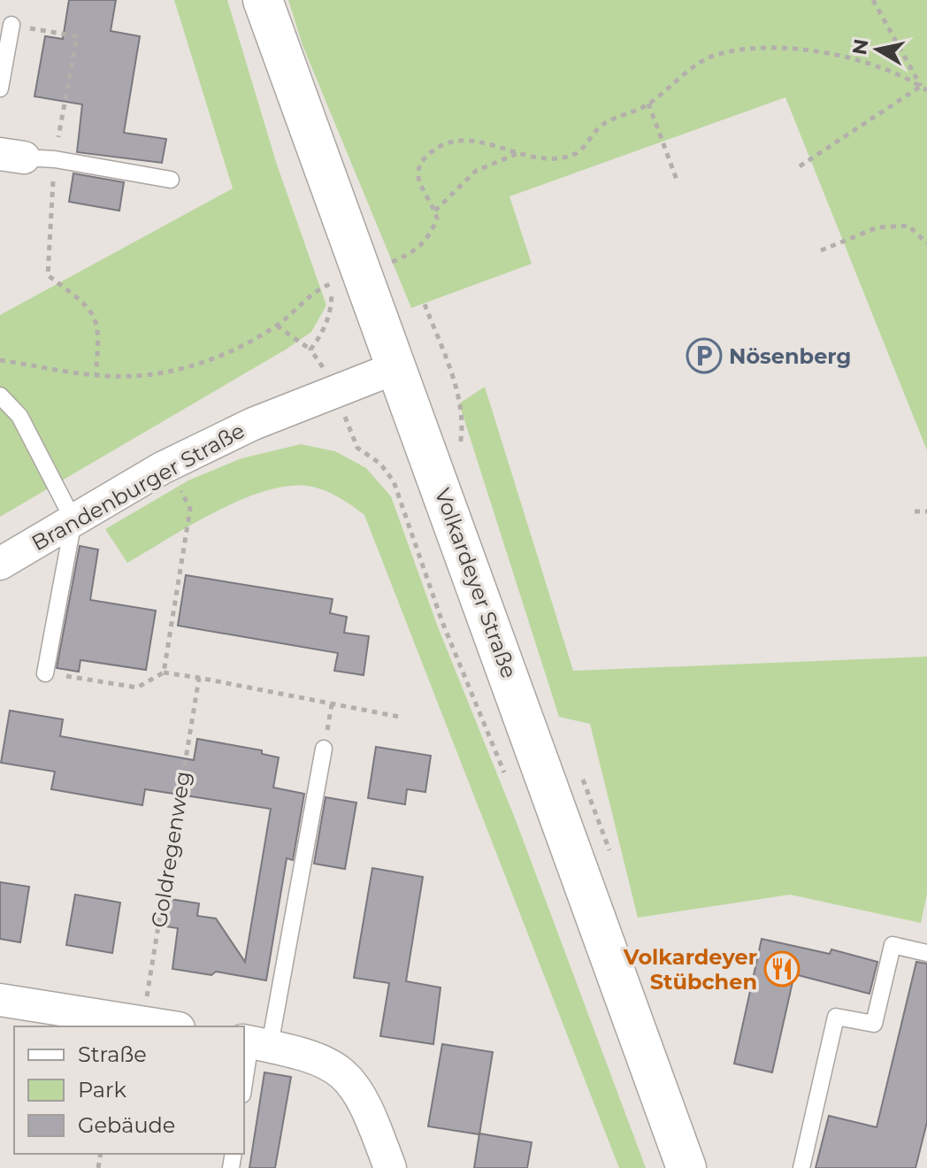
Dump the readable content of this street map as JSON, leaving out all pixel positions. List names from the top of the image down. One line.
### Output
{"streets":{"main road":["Volkardeyer Straße"],"street":["Brandenburger Straße"],"path":["Goldregenweg"]},"crossings":[["Brandenburger Straße","Volkardeyer Straße"]],"places":{"parking":["Nösenberg"],"restaurant":["Volkardeyer Stübchen"]},"legend":["Straße","Park","Gebäude"],"north":"left"}
